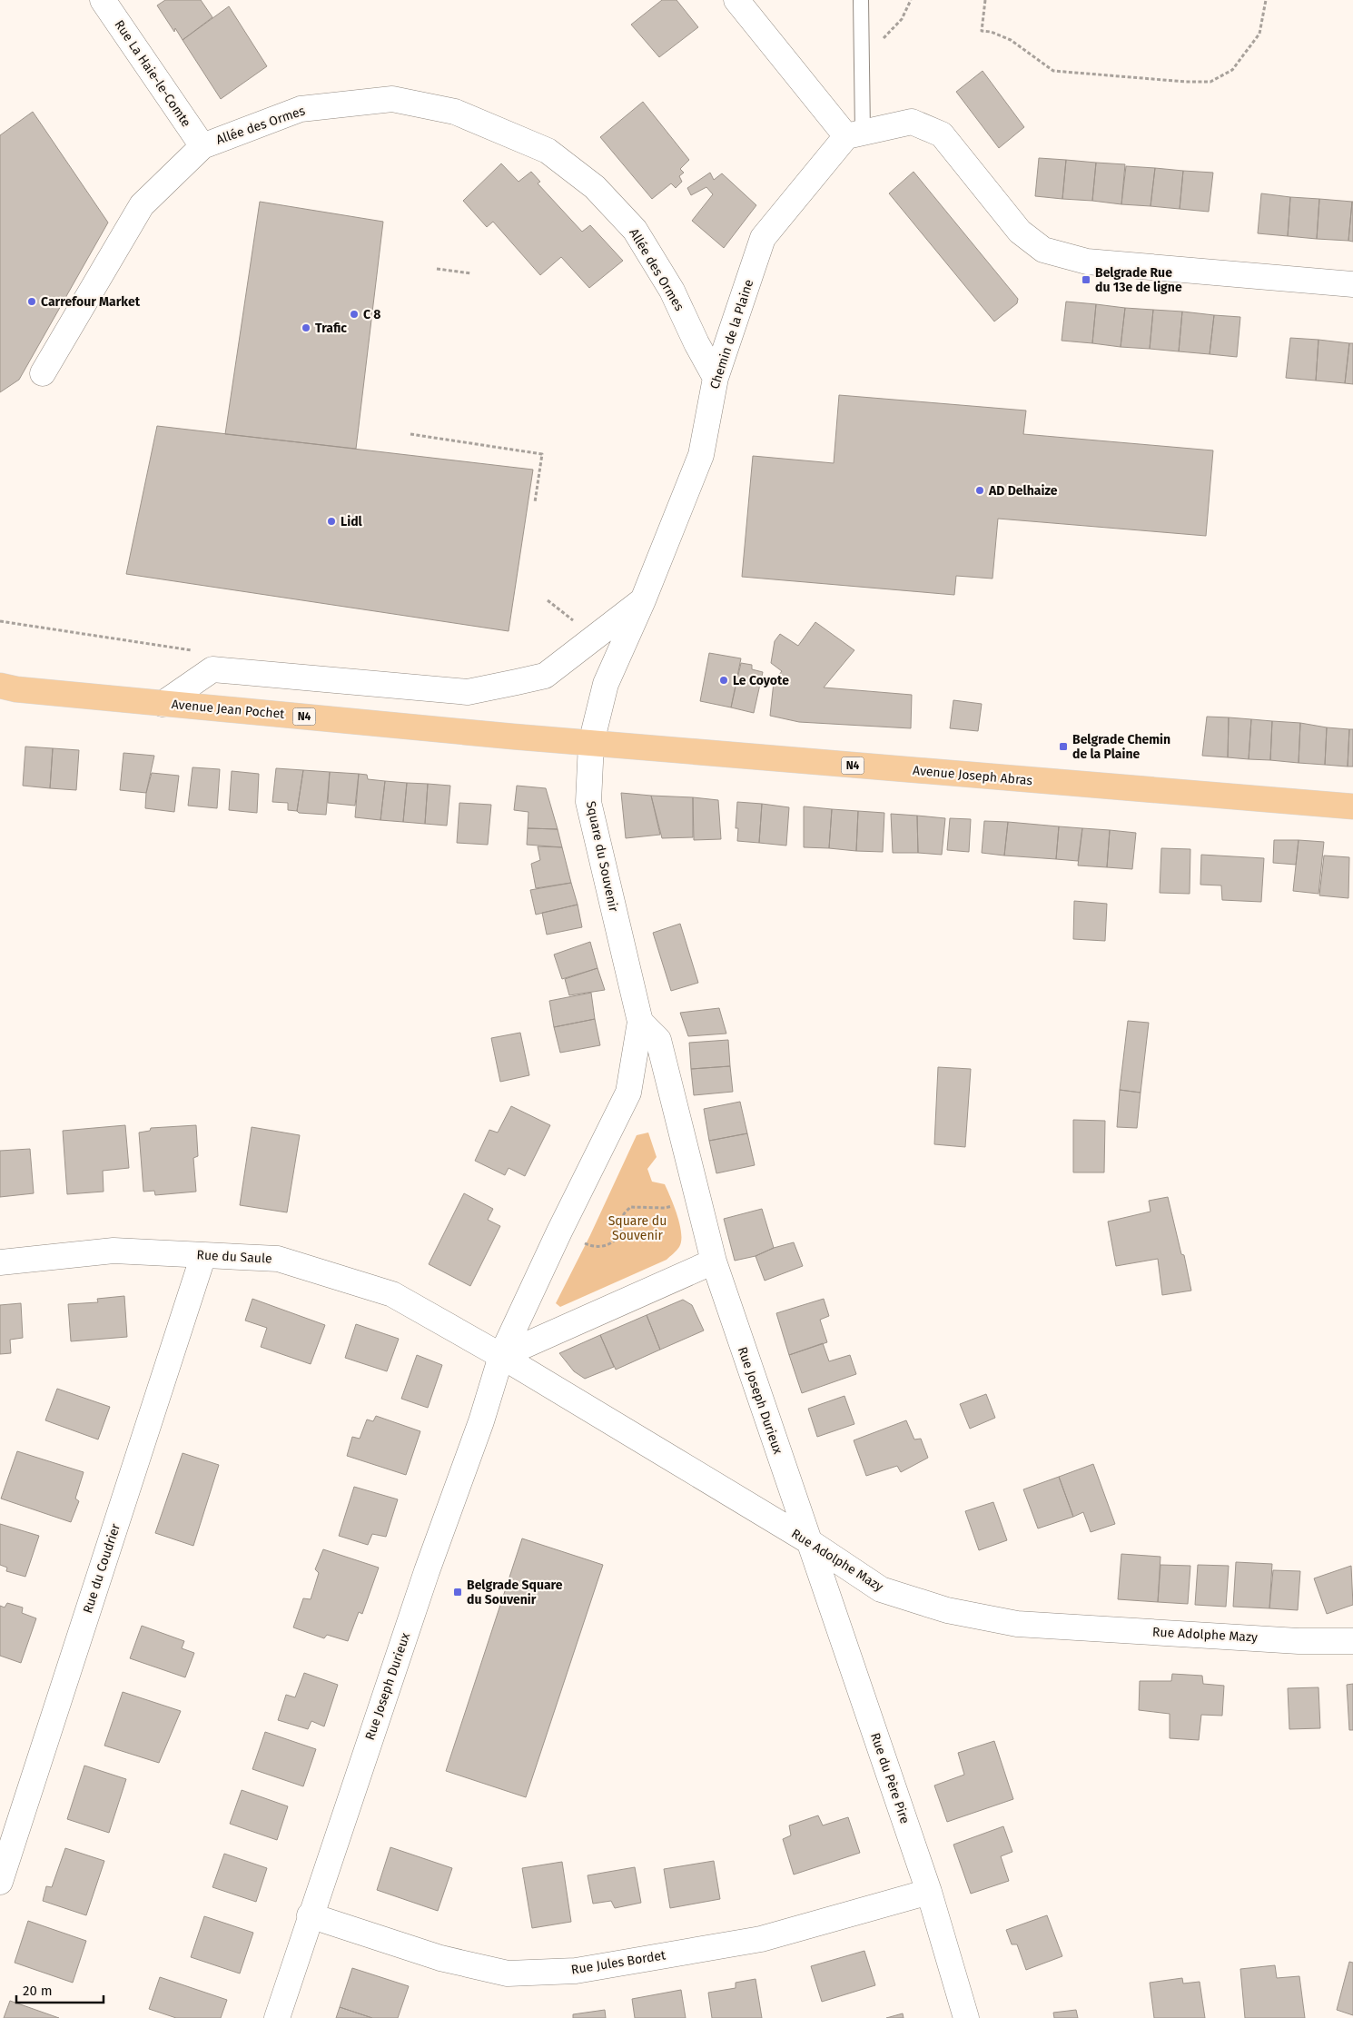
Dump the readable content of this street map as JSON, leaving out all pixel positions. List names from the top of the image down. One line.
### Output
{"streets":{"main road":["Avenue Jean Pochet","N4","Avenue Joseph Abras"],"street":["Rue La Haie-le-Comte","Allée des Ormes","Chemin de la Plaine","Square du Souvenir","Rue du Saule","Rue Joseph Durieux","Rue Adolphe Mazy","Rue du Coudrier","Rue du Père Pire","Rue Jules Bordet"]},"crossings":[["Rue La Haie-le-Comte","Allée des Ormes"],["Allée des Ormes","Chemin de la Plaine"],["Chemin de la Plaine","Avenue Jean Pochet"],["Chemin de la Plaine","Avenue Joseph Abras"],["Chemin de la Plaine","Square du Souvenir"],["Avenue Jean Pochet","Avenue Joseph Abras"],["Avenue Jean Pochet","Square du Souvenir"],["Avenue Joseph Abras","Square du Souvenir"],["Square du Souvenir","Rue du Saule"],["Square du Souvenir","Rue Joseph Durieux"],["Square du Souvenir","Rue Adolphe Mazy"],["Rue du Saule","Rue Joseph Durieux"],["Rue du Saule","Rue Adolphe Mazy"],["Rue du Saule","Rue du Coudrier"],["Rue Joseph Durieux","Rue Adolphe Mazy"],["Rue Joseph Durieux","Rue du Père Pire"],["Rue Joseph Durieux","Rue Jules Bordet"],["Rue Adolphe Mazy","Rue du Père Pire"],["Rue du Père Pire","Rue Jules Bordet"]],"parks":["Square du Souvenir"],"places":{"transit":["Belgrade Rue du 13e de ligne","Belgrade Chemin de la Plaine","Belgrade Square du Souvenir"],"other":["Carrefour Market","C 8","Trafic","AD Delhaize","Lidl","Le Coyote"]},"scale_bar":"20 m"}
